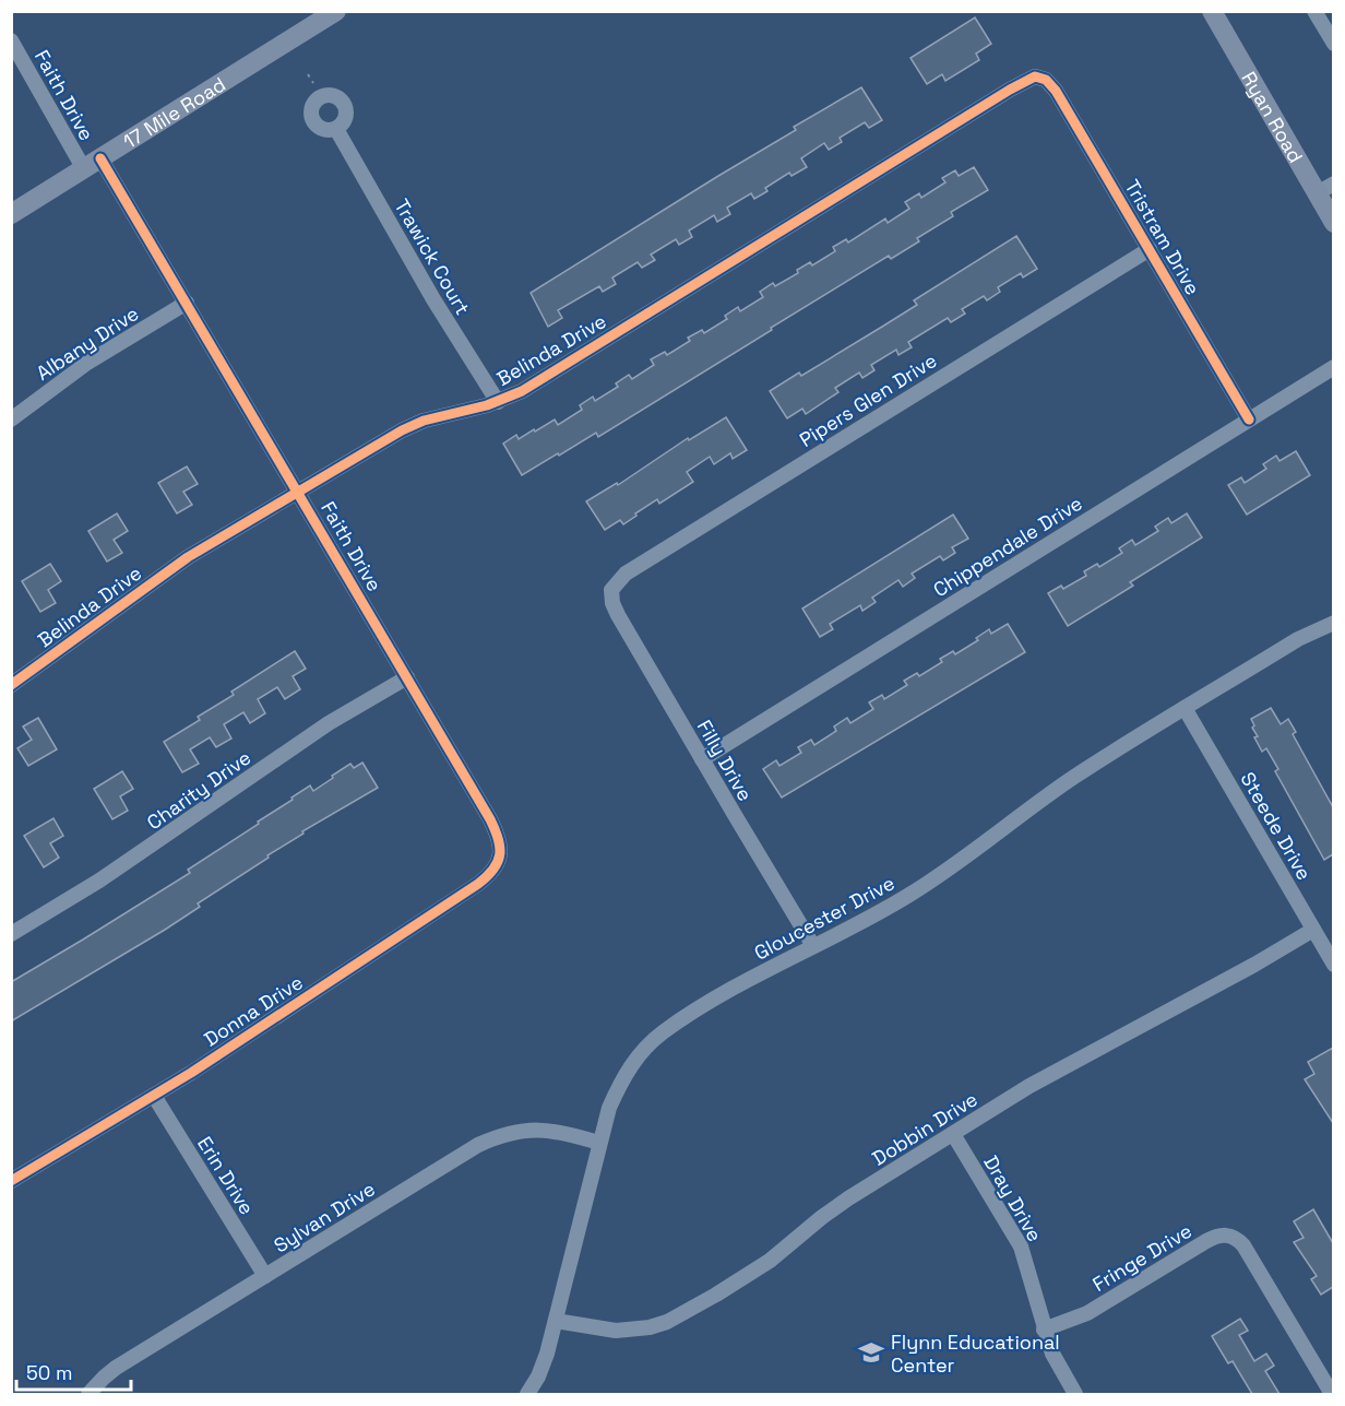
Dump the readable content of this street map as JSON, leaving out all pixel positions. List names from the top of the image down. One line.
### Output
{"streets":{"main road":["17 Mile Road","Ryan Road"],"street":["Faith Drive","Tristram Drive","Trawick Court","Albany Drive","Belinda Drive","Pipers Glen Drive","Chippendale Drive","Filly Drive","Charity Drive","Steede Drive","Gloucester Drive","Donna Drive","Dobbin Drive","Erin Drive","Dray Drive","Sylvan Drive","Fringe Drive"]},"crossings":[["Faith Drive","17 Mile Road"],["Faith Drive","Albany Drive"],["Faith Drive","Belinda Drive"],["Faith Drive","Charity Drive"],["Faith Drive","Donna Drive"],["Tristram Drive","Belinda Drive"],["Tristram Drive","Pipers Glen Drive"],["Tristram Drive","Chippendale Drive"],["Trawick Court","Belinda Drive"],["Pipers Glen Drive","Filly Drive"],["Chippendale Drive","Filly Drive"],["Filly Drive","Gloucester Drive"],["Steede Drive","Gloucester Drive"],["Steede Drive","Dobbin Drive"],["Gloucester Drive","Dobbin Drive"],["Gloucester Drive","Sylvan Drive"],["Donna Drive","Erin Drive"],["Dobbin Drive","Dray Drive"],["Erin Drive","Sylvan Drive"],["Dray Drive","Fringe Drive"]],"places":{"school or university":["Flynn Educational Center"]},"scale_bar":"50 m"}
